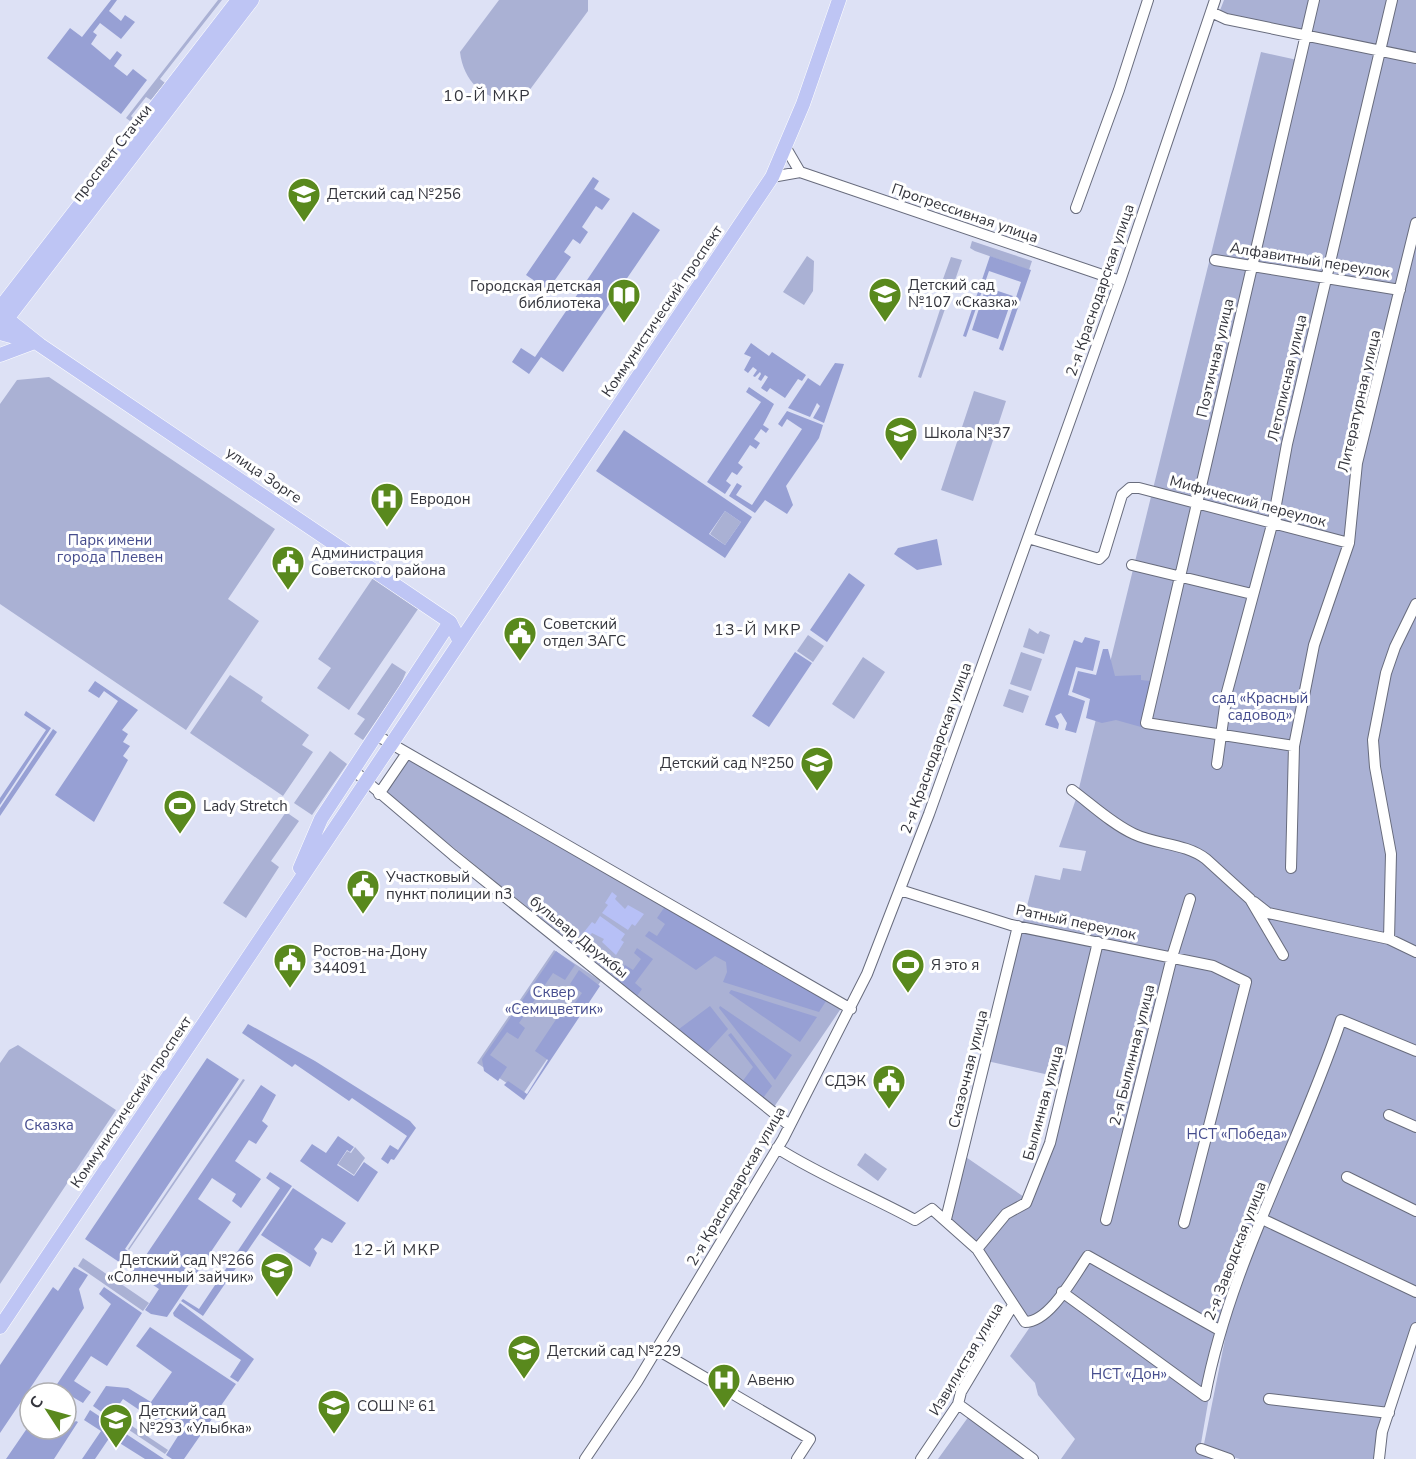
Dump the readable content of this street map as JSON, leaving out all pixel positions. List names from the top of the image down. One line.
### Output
{"streets":{"main road":["проспект Стачки","Коммунистический проспект","улица Зорге"],"street":["Прогрессивная улица","Алфавитный переулок","2-я Краснодарская улица","Поэтичная улица","Летописная улица","Литературная улица","Мифический переулок","Ратный переулок","бульвар Дружбы","2-я Былинная улица","Сказочная улица","Былинная улица","2-я Заводская улица","Извилистая улица"]},"crossings":[["проспект Стачки","улица Зорге"],["Прогрессивная улица","2-я Краснодарская улица"],["Алфавитный переулок","Поэтичная улица"],["Алфавитный переулок","Летописная улица"],["Алфавитный переулок","Литературная улица"],["2-я Краснодарская улица","Мифический переулок"],["2-я Краснодарская улица","Ратный переулок"],["2-я Краснодарская улица","бульвар Дружбы"],["Коммунистический проспект","улица Зорге"],["Коммунистический проспект","бульвар Дружбы"],["Поэтичная улица","Летописная улица"],["Поэтичная улица","Мифический переулок"],["Летописная улица","Мифический переулок"],["Литературная улица","Мифический переулок"],["Ратный переулок","2-я Былинная улица"],["Ратный переулок","Сказочная улица"],["Ратный переулок","Былинная улица"],["2-я Заводская улица","Извилистая улица"]],"districts":["10-Й МКР","13-Й МКР","12-Й МКР"],"parks":["Парк имени города Плевен","сад «Красный садовод»","Сквер «Семицветик»","Сказка","НСТ «Победа»","НСТ «Дон»"],"places":{"school or university":["Детский сад №256","Детский сад №107 «Сказка»","Школа №37","Детский сад №250","Детский сад №266 «Солнечный зайчик»","Детский сад №229","СОШ № 61","Детский сад №293 «Улыбка»"],"library":["Городская детская библиотека"],"hospital":["Евродон","Авеню"],"public building":["Администрация Советского района","Советский отдел ЗАГС","Участковый пункт полиции n3","Ростов-на-Дону 344091","СДЭК"],"sports":["Lady Stretch","Я это я"]},"north":"top left"}
